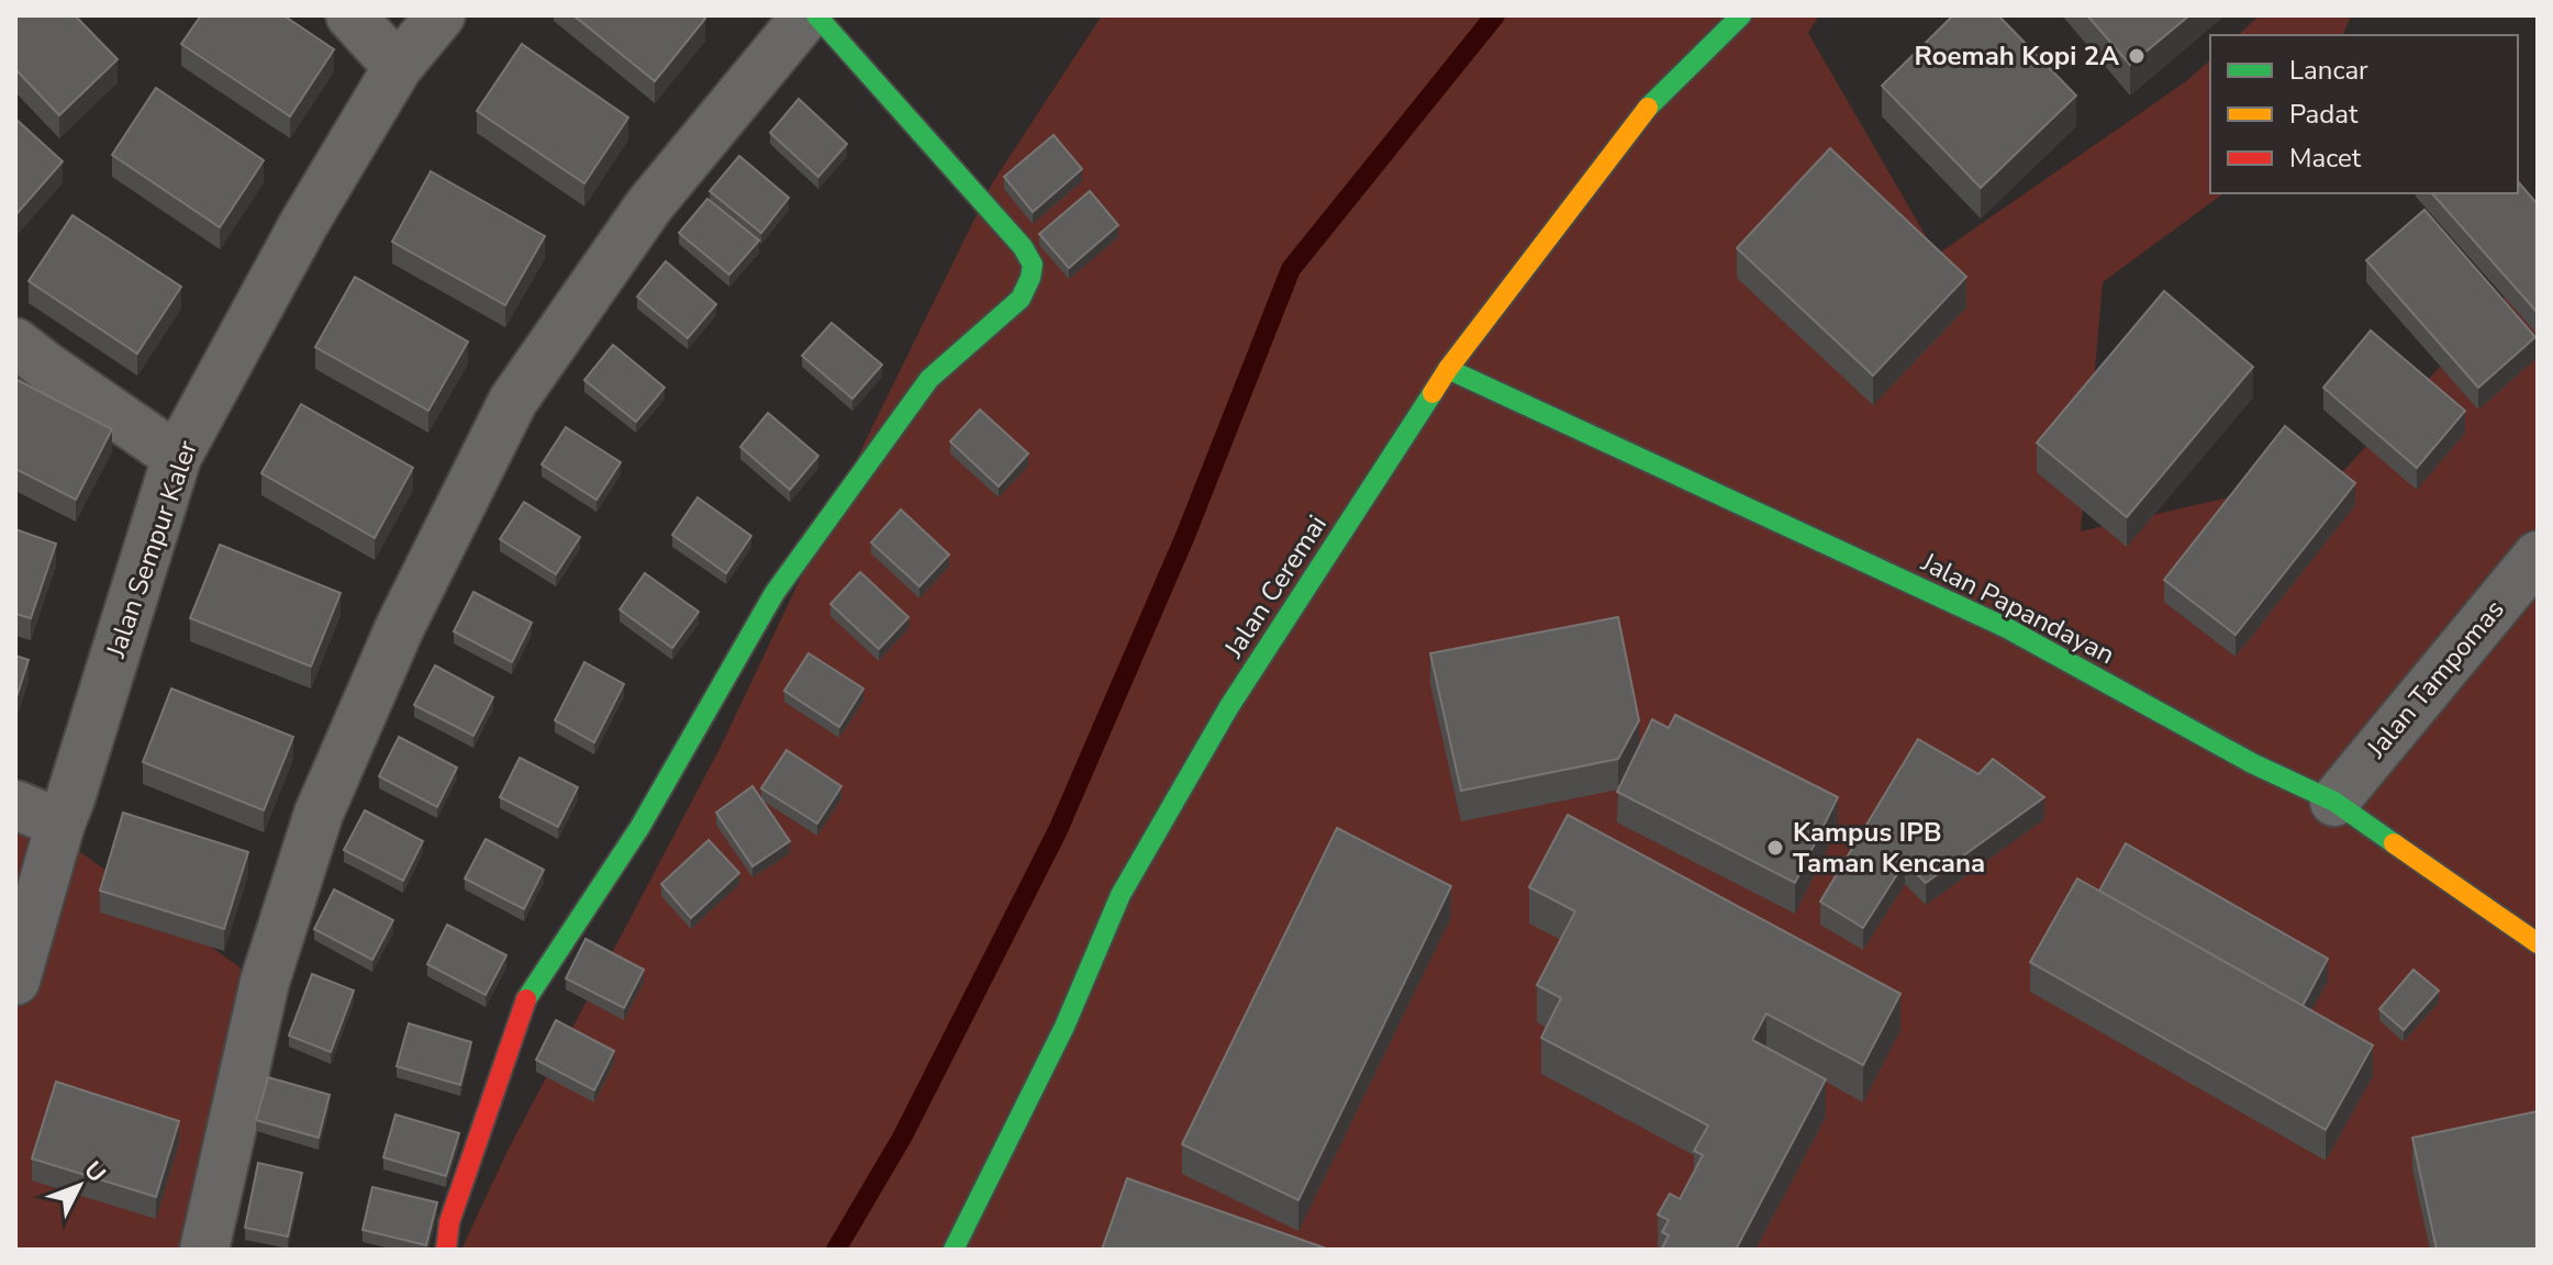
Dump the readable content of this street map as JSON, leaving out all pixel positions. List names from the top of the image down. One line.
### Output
{"streets":{"street":["Jalan Sempur Kaler","Jalan Ceremai","Jalan Papandayan","Jalan Tampomas"]},"crossings":[["Jalan Ceremai","Jalan Papandayan"],["Jalan Papandayan","Jalan Tampomas"]],"places":["Roemah Kopi 2A","Kampus IPB Taman Kencana"],"legend":["Lancar","Padat","Macet"],"north":"top right"}
